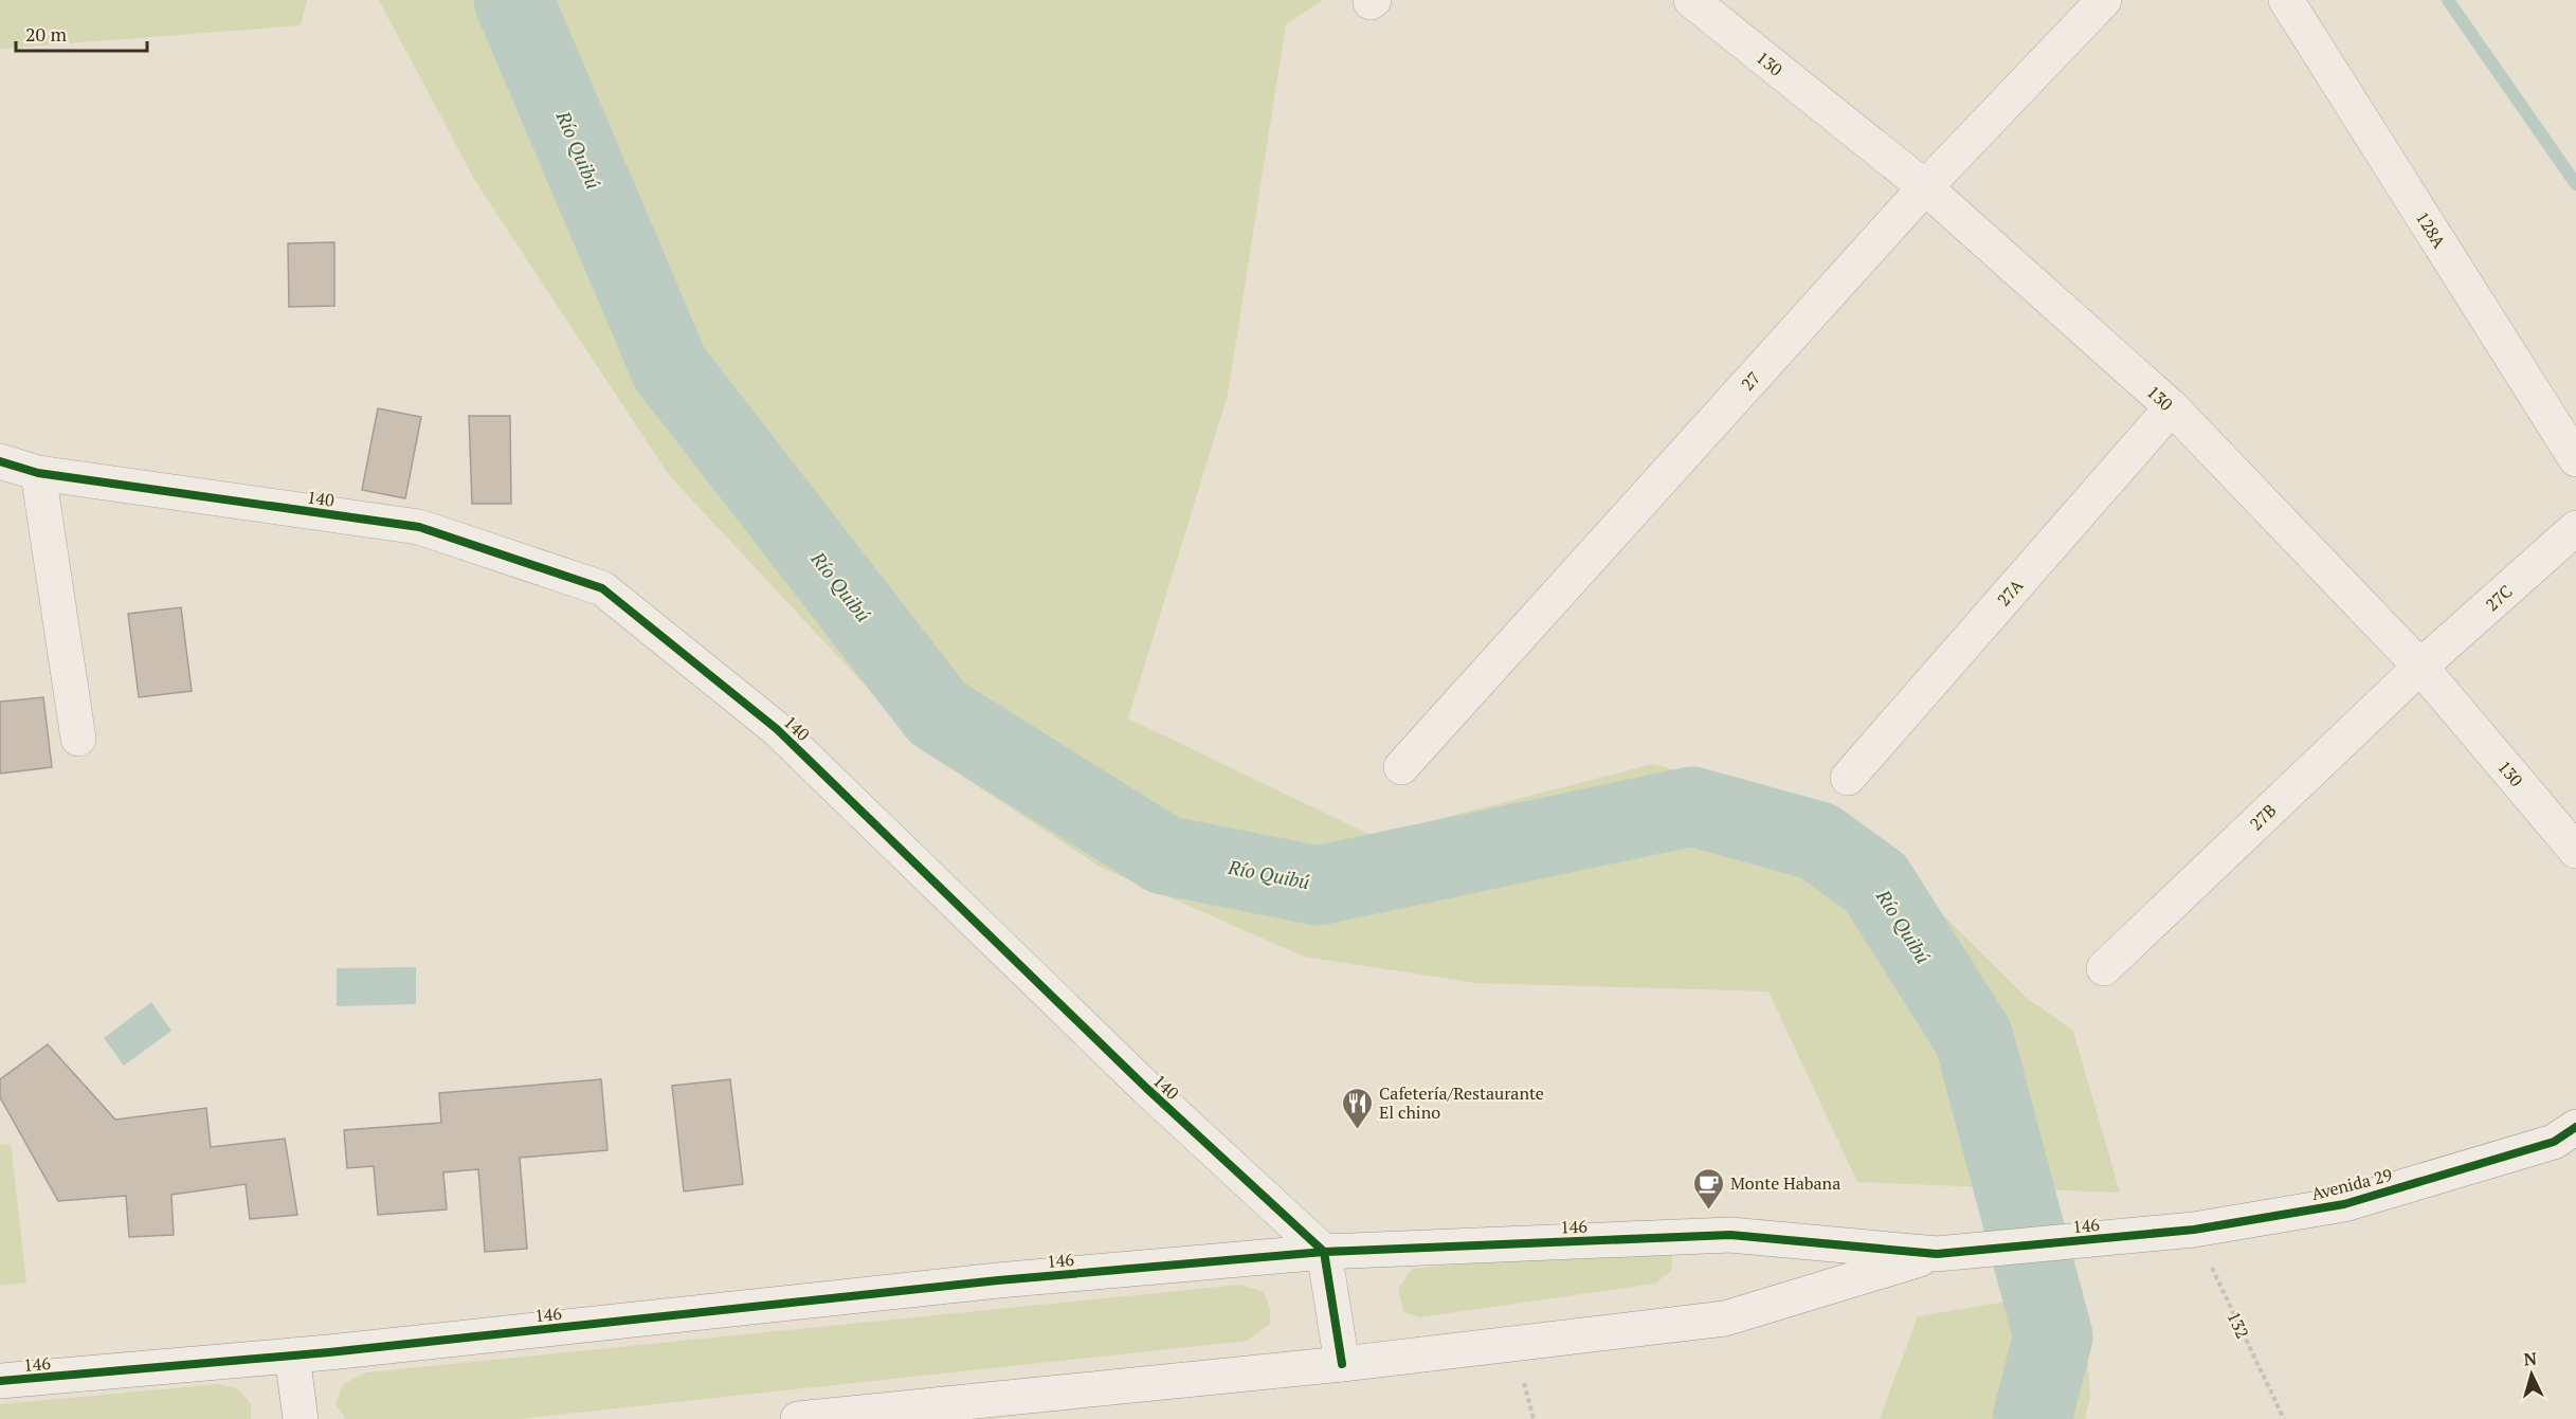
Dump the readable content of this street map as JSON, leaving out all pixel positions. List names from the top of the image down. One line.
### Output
{"streets":{"street":["130","128A","27","140","27A","27C","27B","Avenida 29","146"],"path":["132"]},"crossings":[["130","27"],["130","27A"],["130","27C"],["130","27B"],["140","146"],["27C","27B"],["Avenida 29","146"],["Avenida 29","132"]],"water":["Río Quibú"],"places":{"restaurant":["Cafetería/Restaurante El chino"],"cafe":["Monte Habana"]},"scale_bar":"20 m","north":"top"}
